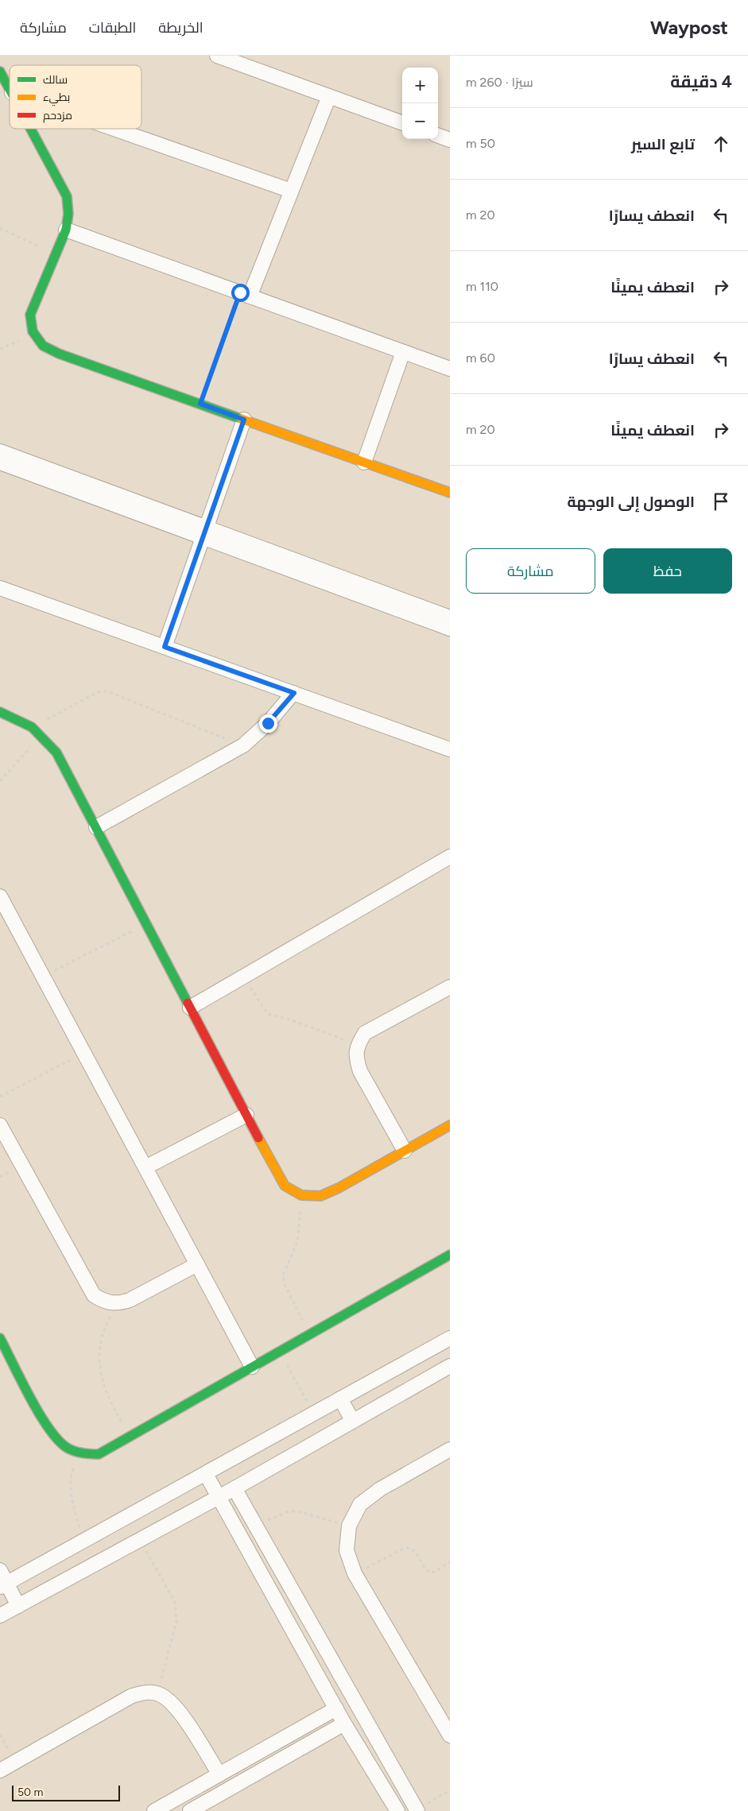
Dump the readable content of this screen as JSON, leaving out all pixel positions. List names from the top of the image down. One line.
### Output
{"legend":["سالك","بطيء","مزدحم"],"scale_bar":"50 m","page":{"header":"Waypost","nav":["الخريطة","الطبقات","مشاركة"],"heading":["4 دقيقة","سيرًا · 260 m"],"map_buttons":["+","−"],"list":[["تابع السير","50 m"],["انعطف يسارًا","20 m"],["انعطف يمينًا","110 m"],["انعطف يسارًا","60 m"],["انعطف يمينًا","20 m"],"الوصول إلى الوجهة"],"buttons":["حفظ","مشاركة"],"scale":"50 m"}}
